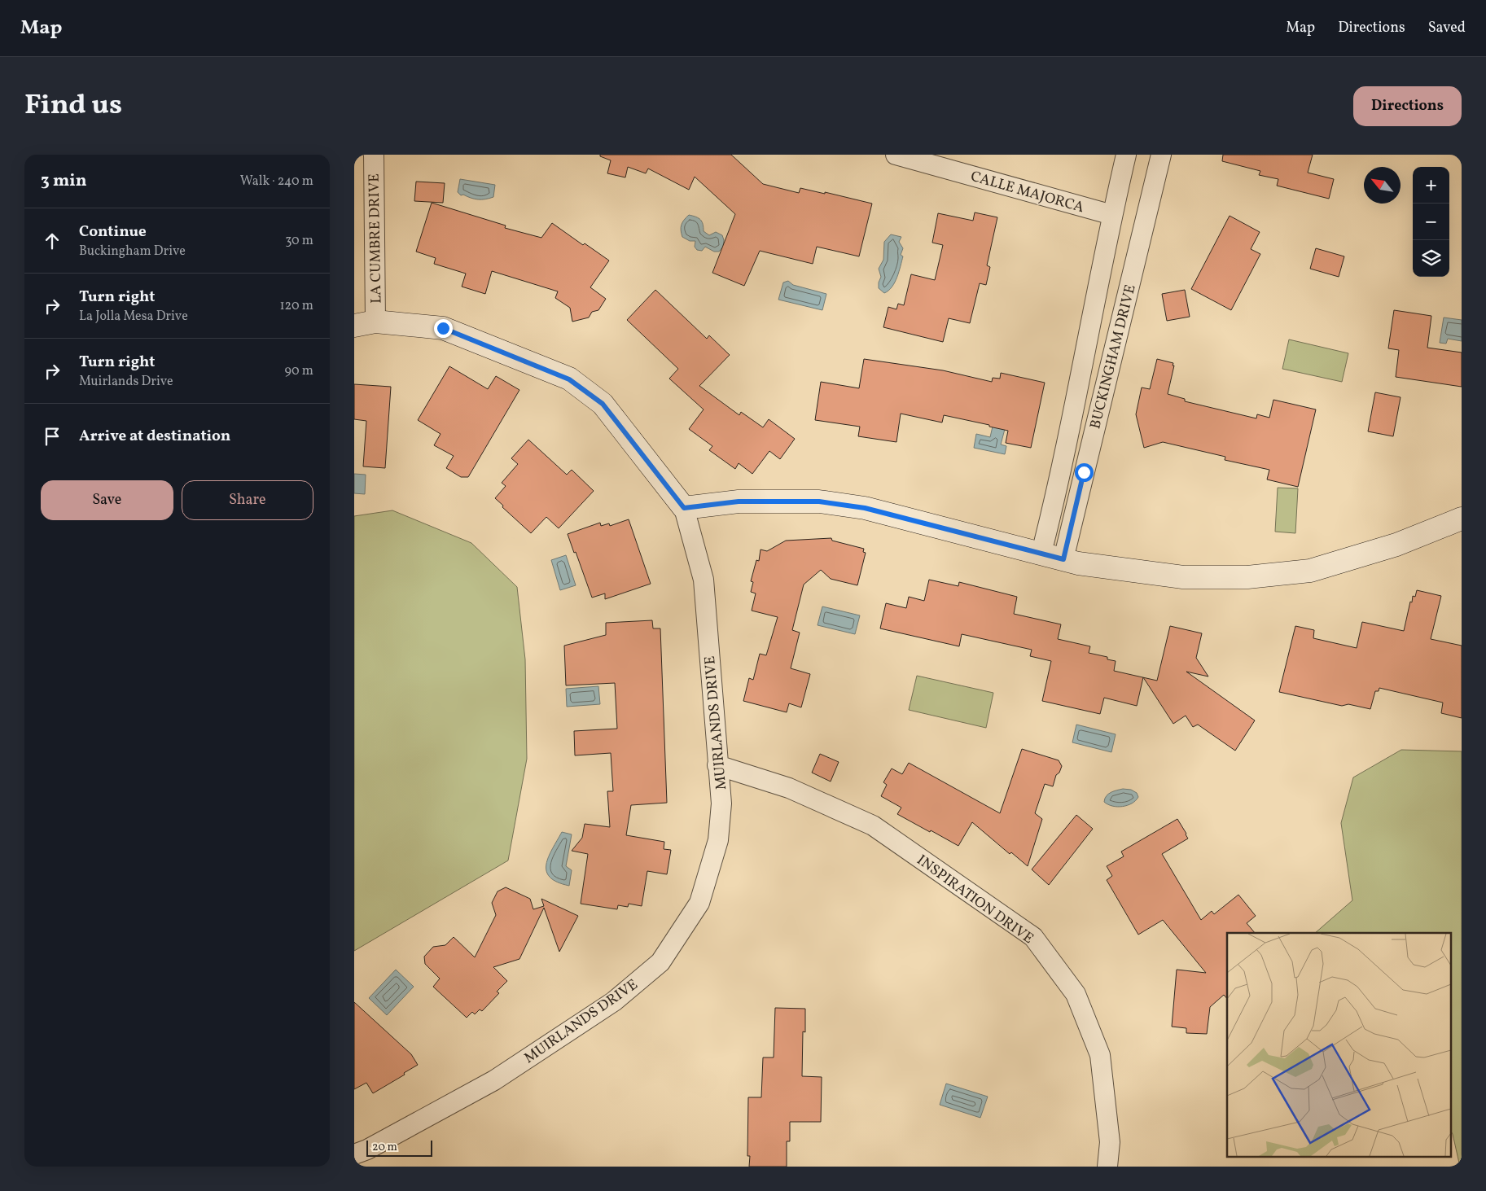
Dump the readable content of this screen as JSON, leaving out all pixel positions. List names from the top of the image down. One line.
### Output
{"streets":{"street":["CALLE MAJORCA","LA CUMBRE DRIVE","BUCKINGHAM DRIVE","MUIRLANDS DRIVE","INSPIRATION DRIVE"]},"crossings":[["CALLE MAJORCA","BUCKINGHAM DRIVE"],["LA CUMBRE DRIVE","MUIRLANDS DRIVE"],["MUIRLANDS DRIVE","INSPIRATION DRIVE"]],"scale_bar":"20 m","north":"top left","page":{"header":"Map","nav":["Map","Directions","Saved"],"title":"Find us","buttons":["Directions",["Save","Share"]],"heading":["3 min","Walk · 240 m"],"map_buttons":["+","−"],"list":[["Continue","Buckingham Drive","30 m"],["Turn right","La Jolla Mesa Drive","120 m"],["Turn right","Muirlands Drive","90 m"],"Arrive at destination"],"scale":"20 m"}}
